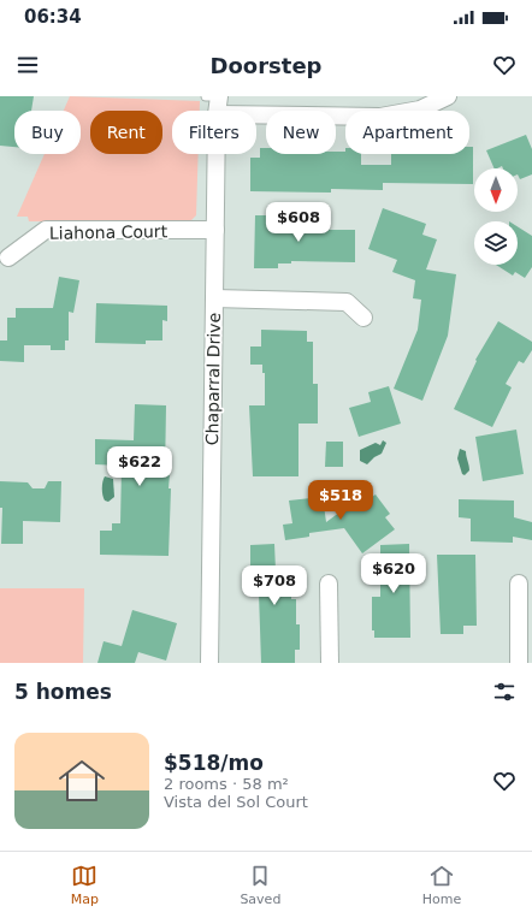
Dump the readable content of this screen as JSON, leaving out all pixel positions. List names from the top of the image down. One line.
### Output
{"streets":{"street":["Liahona Court","Chaparral Drive"]},"crossings":[["Liahona Court","Chaparral Drive"]],"north":"bottom","page":{"status":"06:34","header":"Doorstep","chip":["Buy","Rent","Filters","New","Apartment"],"price":["$608","$622","$518","$620","$708"],"heading":"5 homes","list":[{"name":"$518/mo","note":"2 rooms · 58 m² · Vista del Sol Court"}],"tabs":["Map","Saved","Home"]}}
